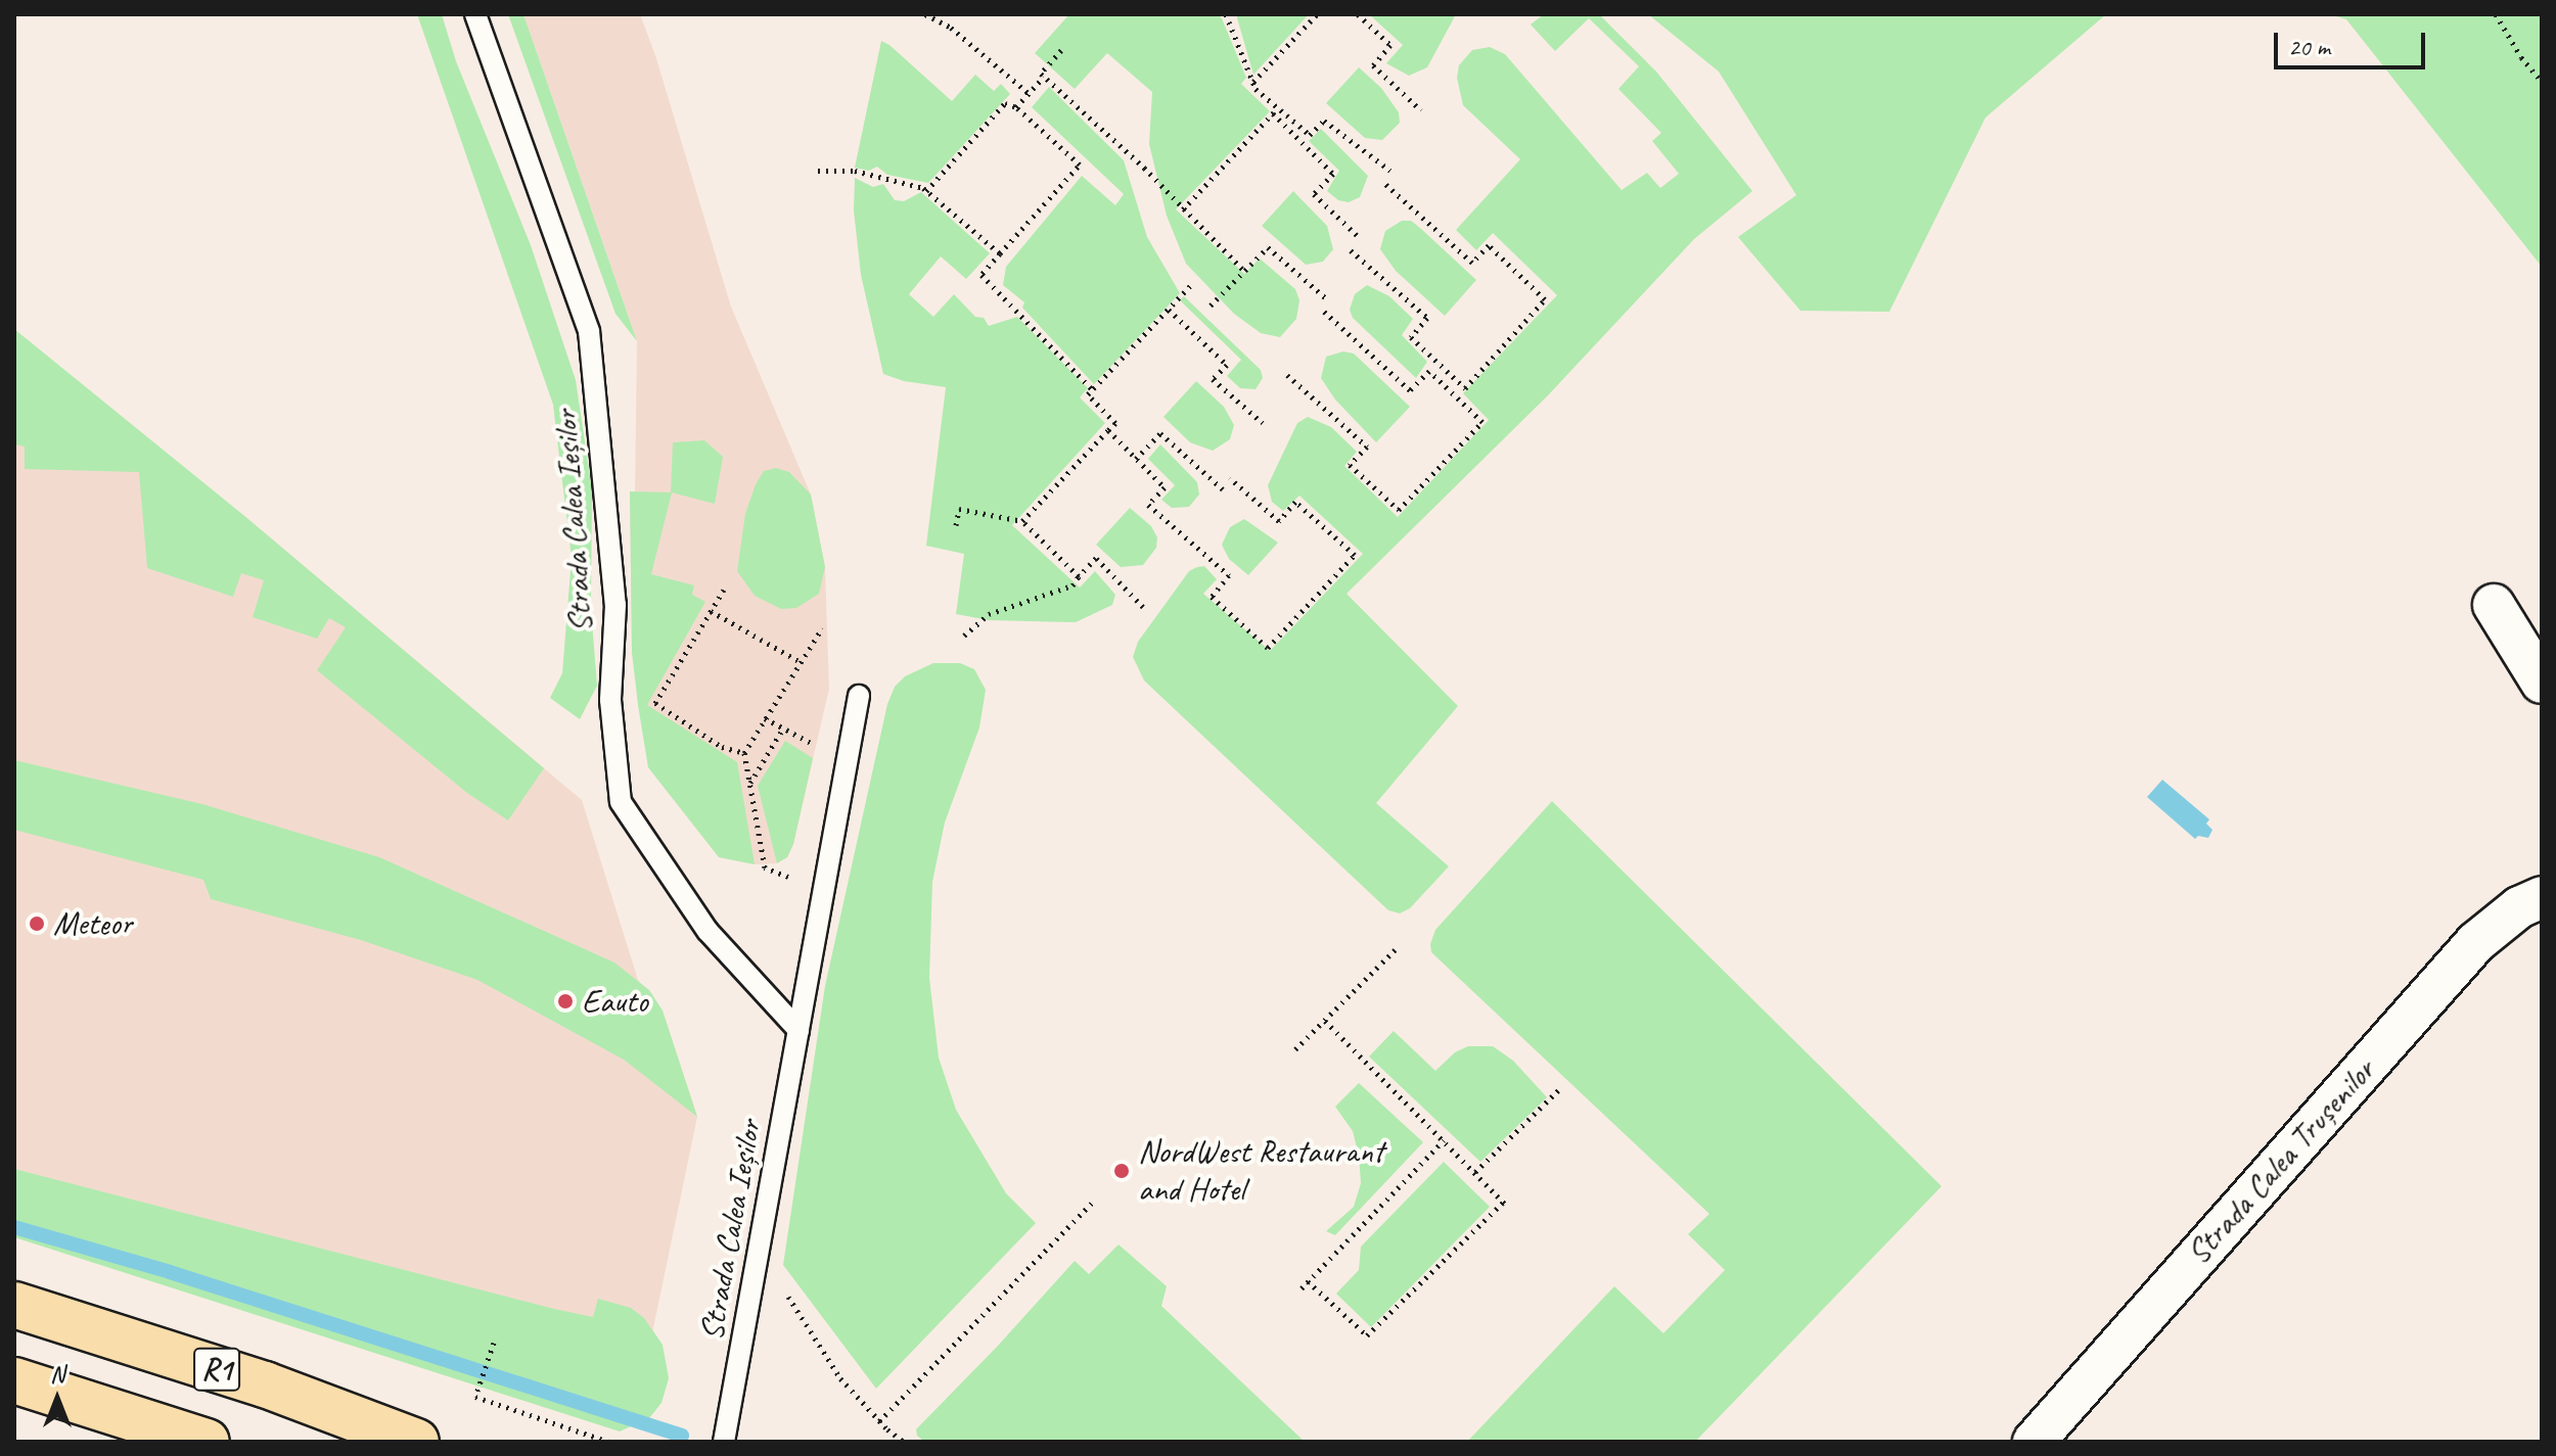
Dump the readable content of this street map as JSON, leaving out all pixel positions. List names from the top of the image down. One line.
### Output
{"streets":{"highway":["R1"],"street":["Strada Calea Trușenilor"],"lane":["Strada Calea Ieșilor"]},"places":["Meteor","Eauto","NordWest Restaurant and Hotel"],"scale_bar":"20 m","north":"top"}
